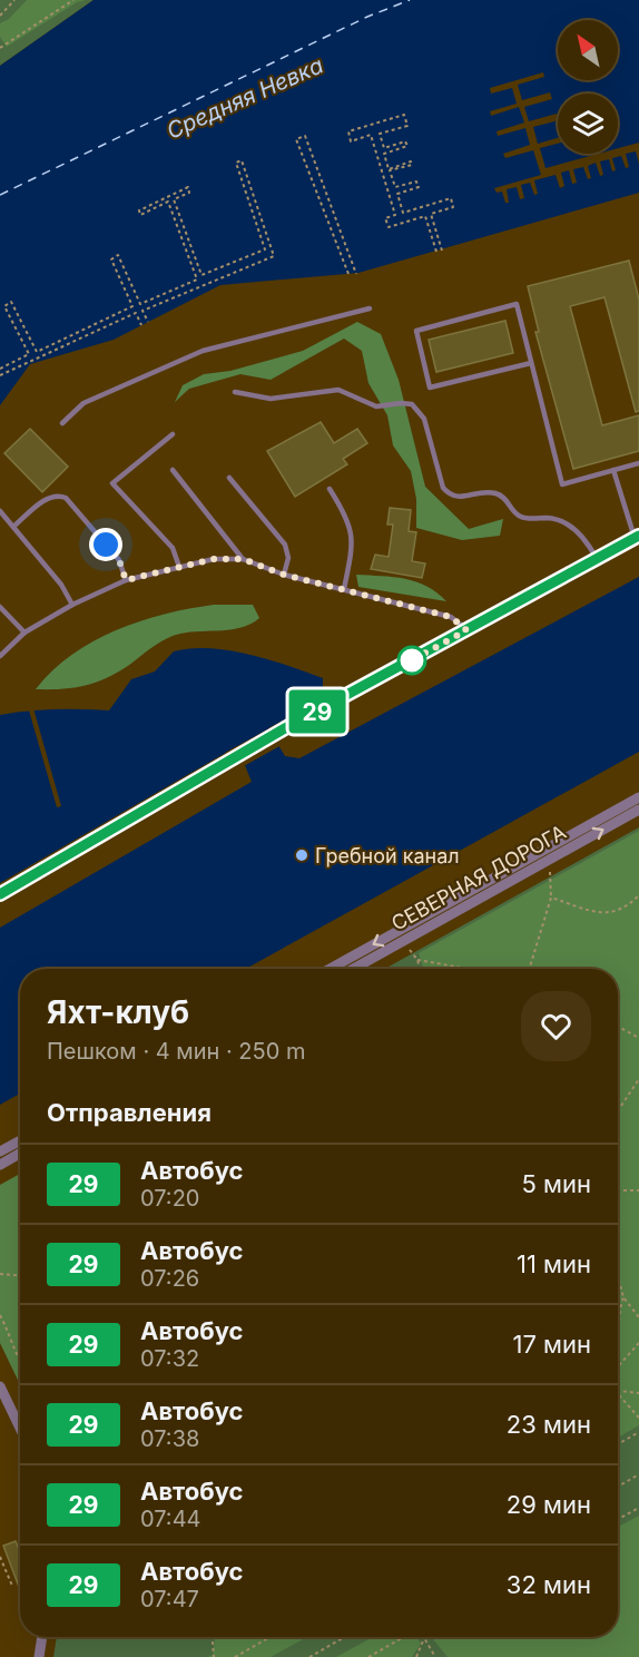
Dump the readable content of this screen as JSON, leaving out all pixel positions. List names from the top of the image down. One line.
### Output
{"streets":{"street":["СЕВЕРНАЯ ДОРОГА"]},"water":["Средняя Невка"],"places":["Гребной канал"],"lines":["bus line 29"],"north":"top left","page":{"on_map":"29","heading":[["Яхт-клуб","Пешком · 4 мин · 250 m"],"Отправления"],"list":[{"mark":"29","name":"Автобус","note":"07:20","value":"5 мин"},{"mark":"29","name":"Автобус","note":"07:26","value":"11 мин"},{"mark":"29","name":"Автобус","note":"07:32","value":"17 мин"},{"mark":"29","name":"Автобус","note":"07:38","value":"23 мин"},{"mark":"29","name":"Автобус","note":"07:44","value":"29 мин"},{"mark":"29","name":"Автобус","note":"07:47","value":"32 мин"}]}}
